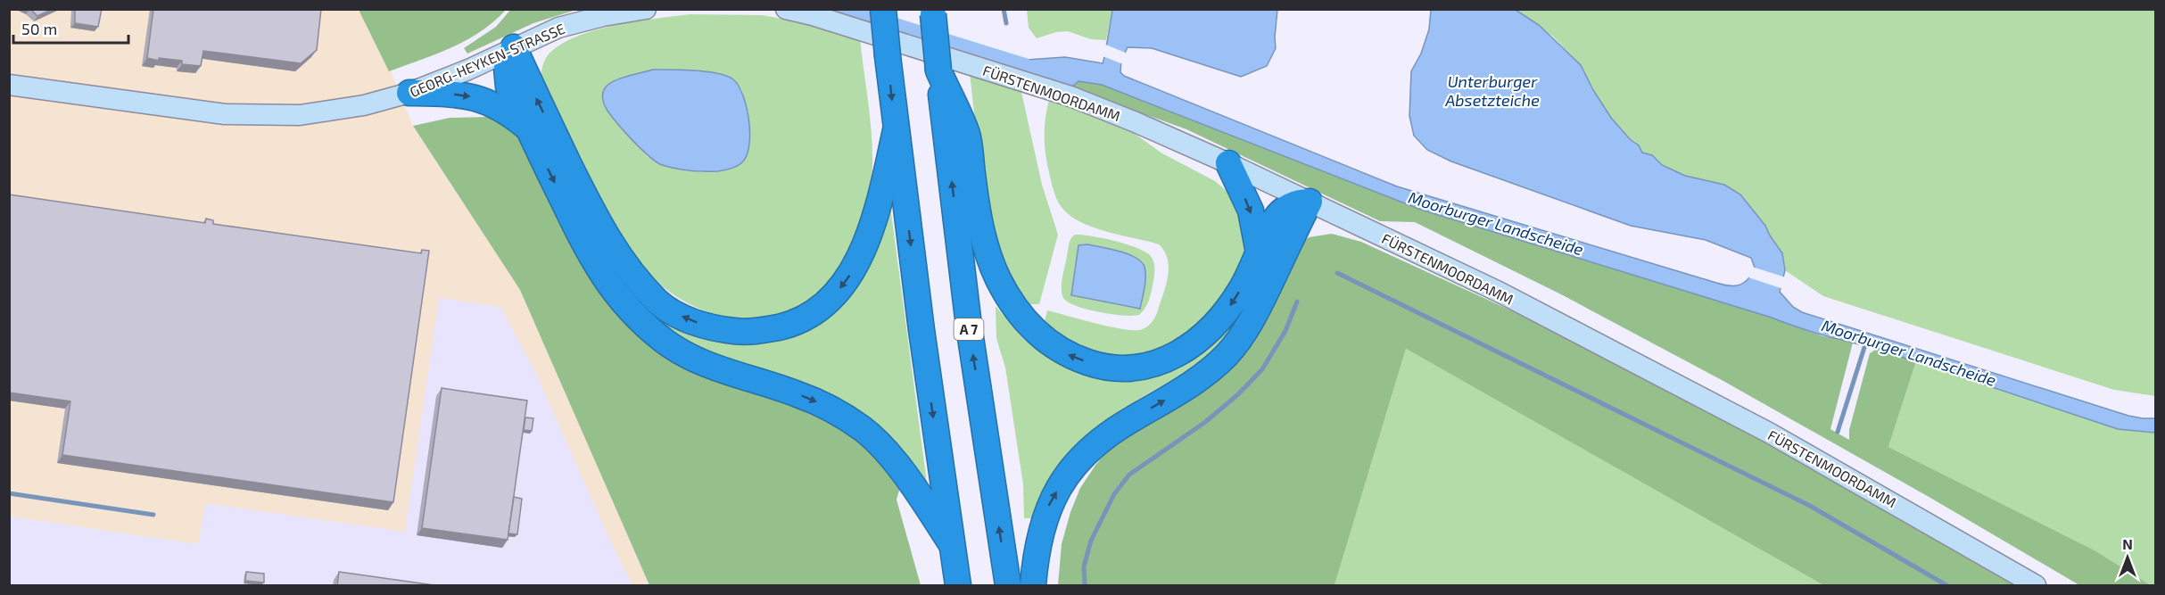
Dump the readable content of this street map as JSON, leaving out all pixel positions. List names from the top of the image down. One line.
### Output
{"streets":{"highway":["A 7"],"main road":["GEORG-HEYKEN-STRASSE","FÜRSTENMOORDAMM"]},"water":["Unterburger Absetzteiche","Moorburger Landscheide"],"scale_bar":"50 m","north":"top"}
